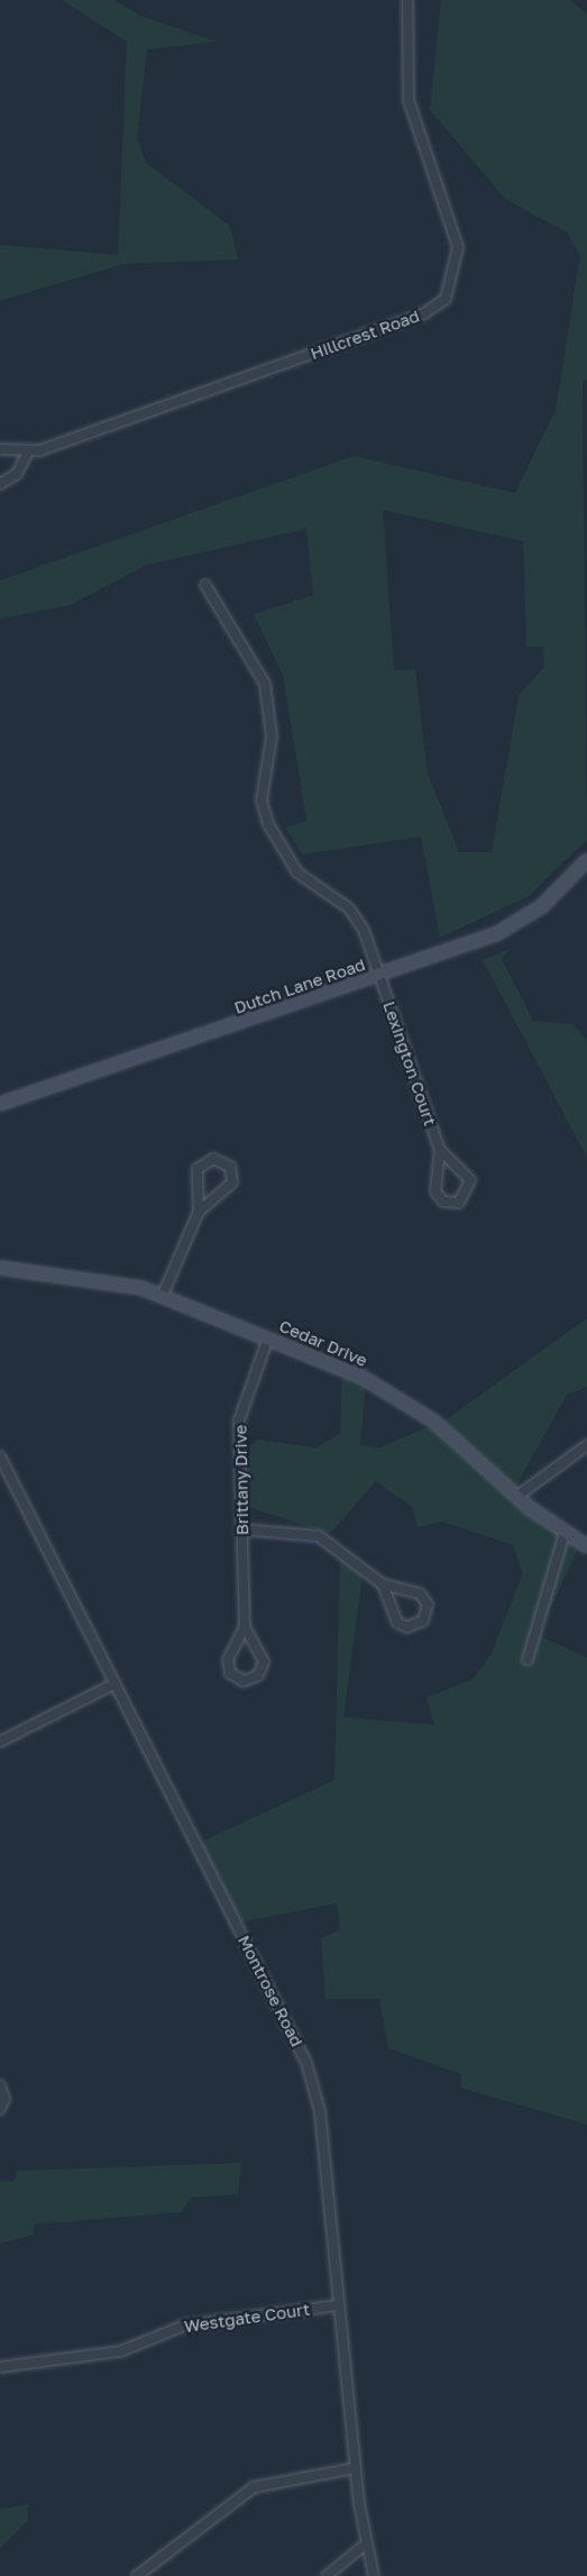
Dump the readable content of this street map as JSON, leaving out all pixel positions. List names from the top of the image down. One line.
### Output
{"streets":{"street":["Hillcrest Road","Dutch Lane Road","Lexington Court","Cedar Drive","Brittany Drive","Montrose Road","Westgate Court"]},"crossings":[["Dutch Lane Road","Lexington Court"],["Cedar Drive","Brittany Drive"],["Montrose Road","Westgate Court"]]}
